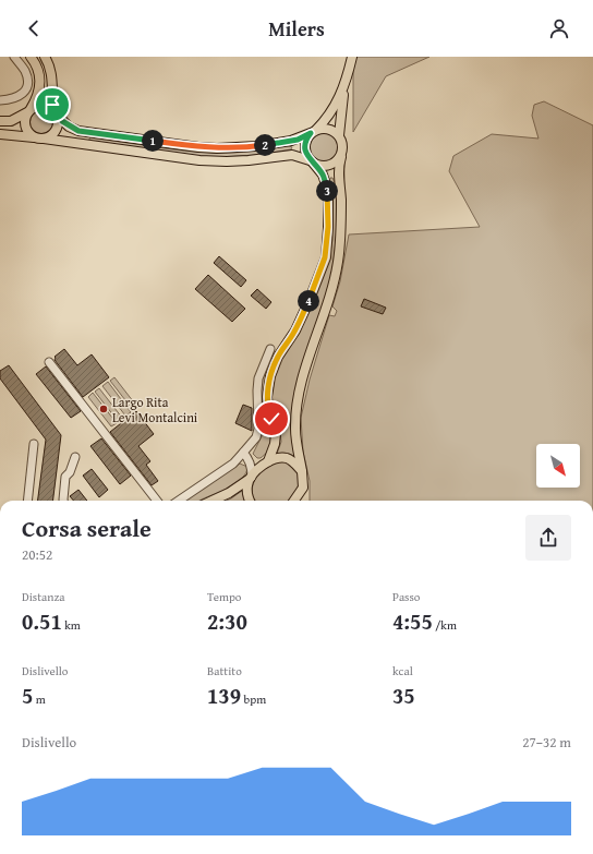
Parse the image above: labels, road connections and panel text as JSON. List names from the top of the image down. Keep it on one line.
{"places":["Largo Rita Levi Montalcini"],"north":"bottom right","page":{"header":"Milers","pins":["1","2","3","4"],"heading":["Corsa serale","20:52"],"stats":[["Distanza","0.51 km"],["Tempo","2:30"],["Passo","4:55 /km"],["Dislivello","5 m"],["Battito","139 bpm"],["kcal","35"]],"chart":["Dislivello","27–32 m"]}}
